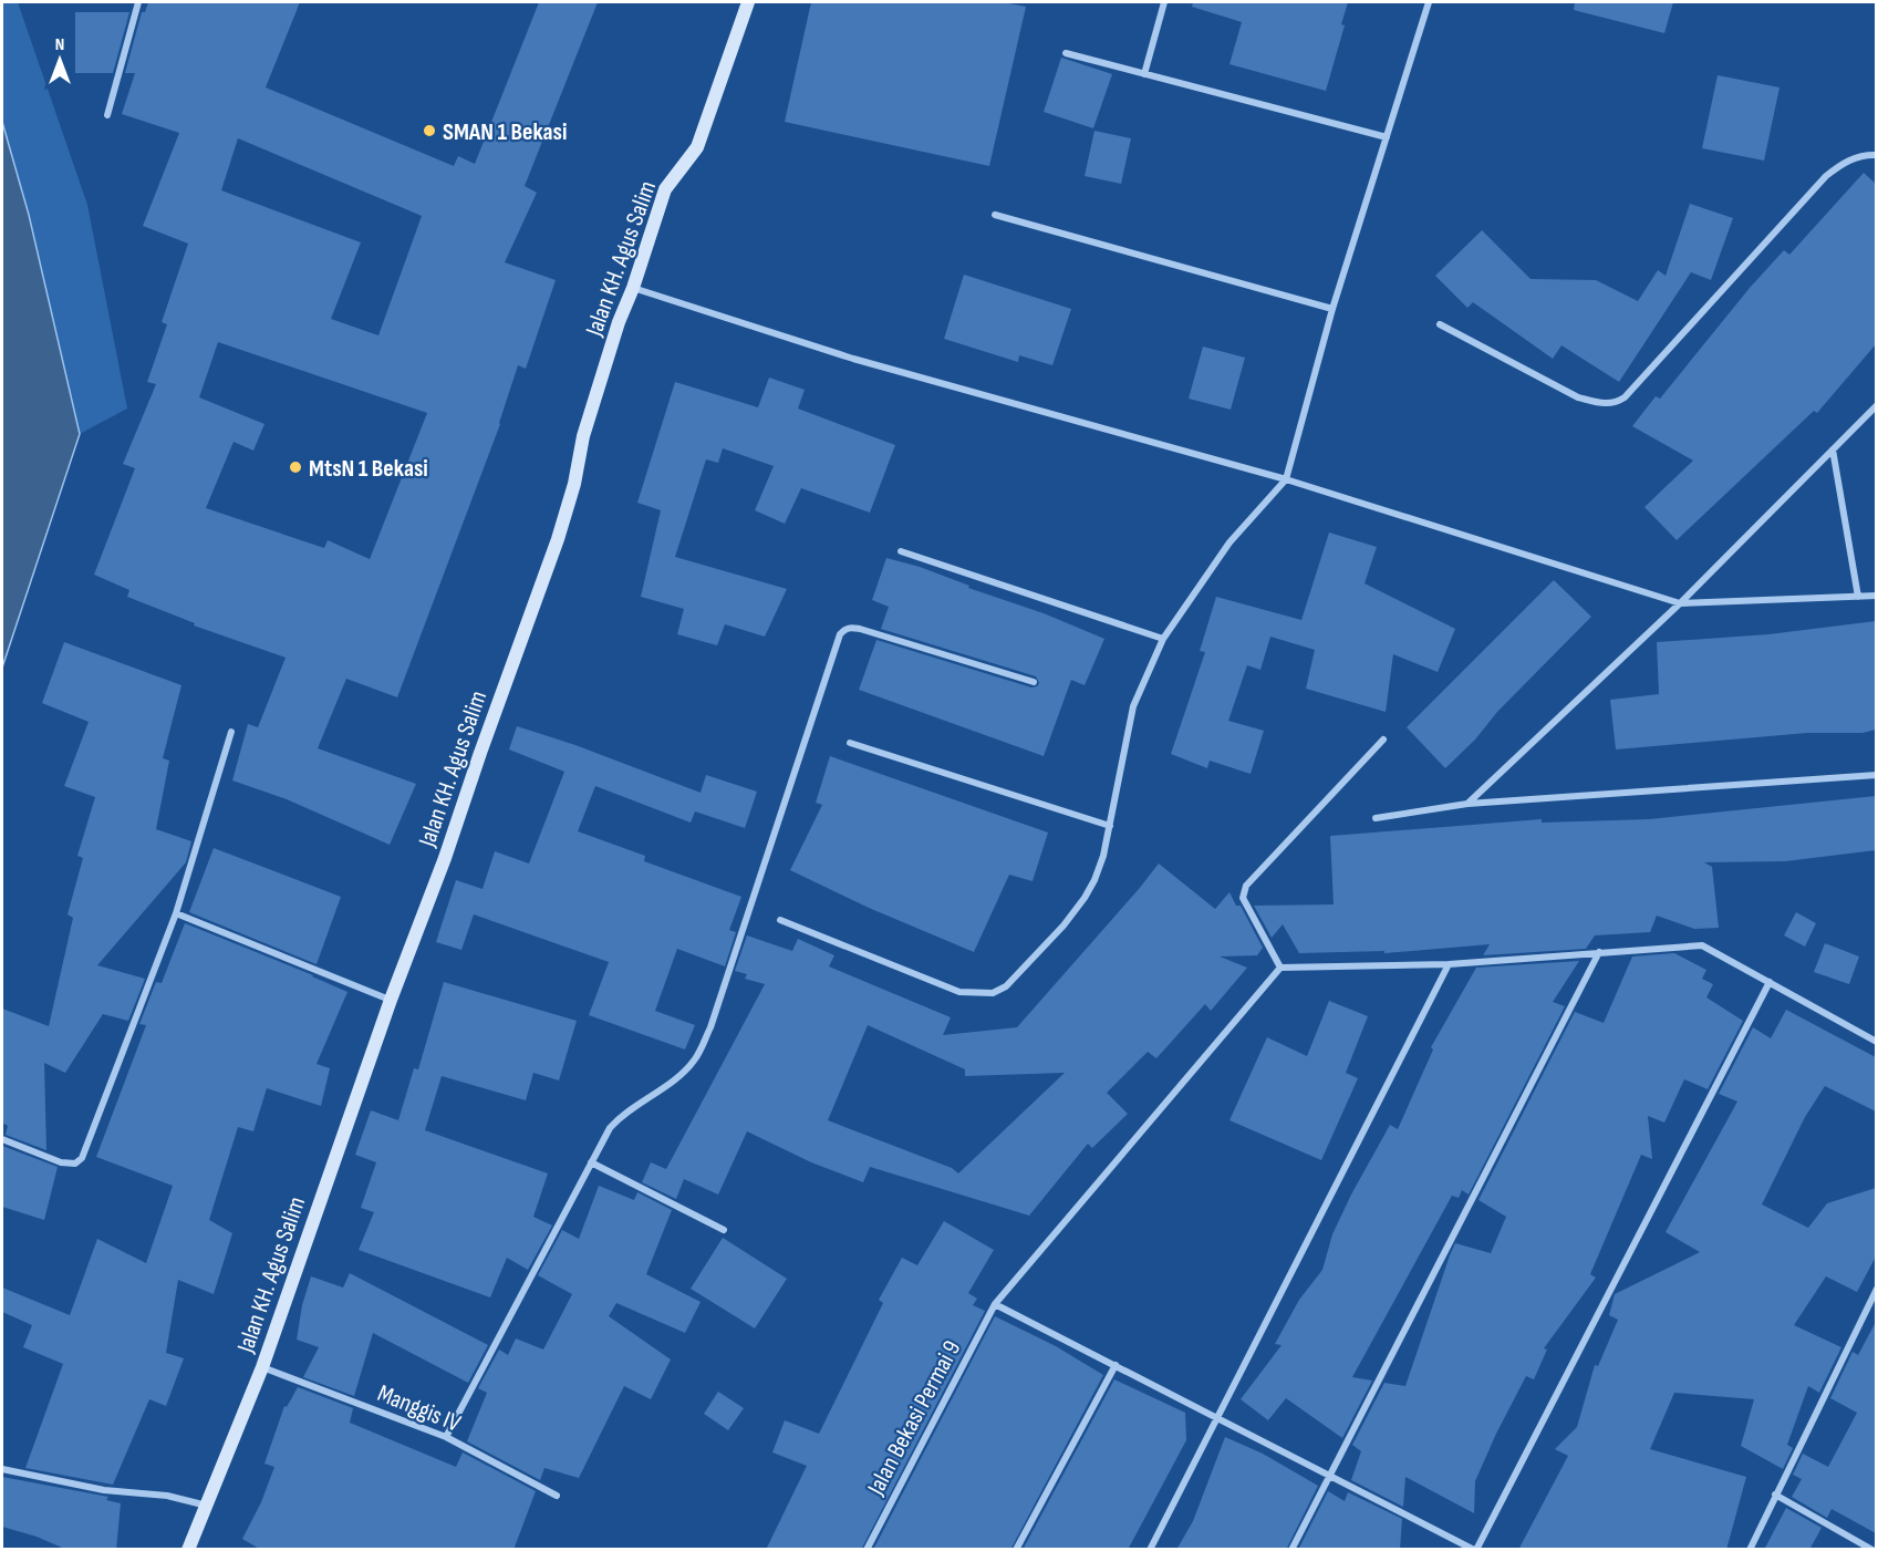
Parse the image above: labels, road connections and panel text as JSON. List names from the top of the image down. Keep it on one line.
{"streets":{"street":["Jalan KH. Agus Salim","Manggis IV","Jalan Bekasi Permai 9"]},"crossings":[["Jalan KH. Agus Salim","Manggis IV"]],"places":["SMAN 1 Bekasi","MtsN 1 Bekasi"],"north":"top"}
